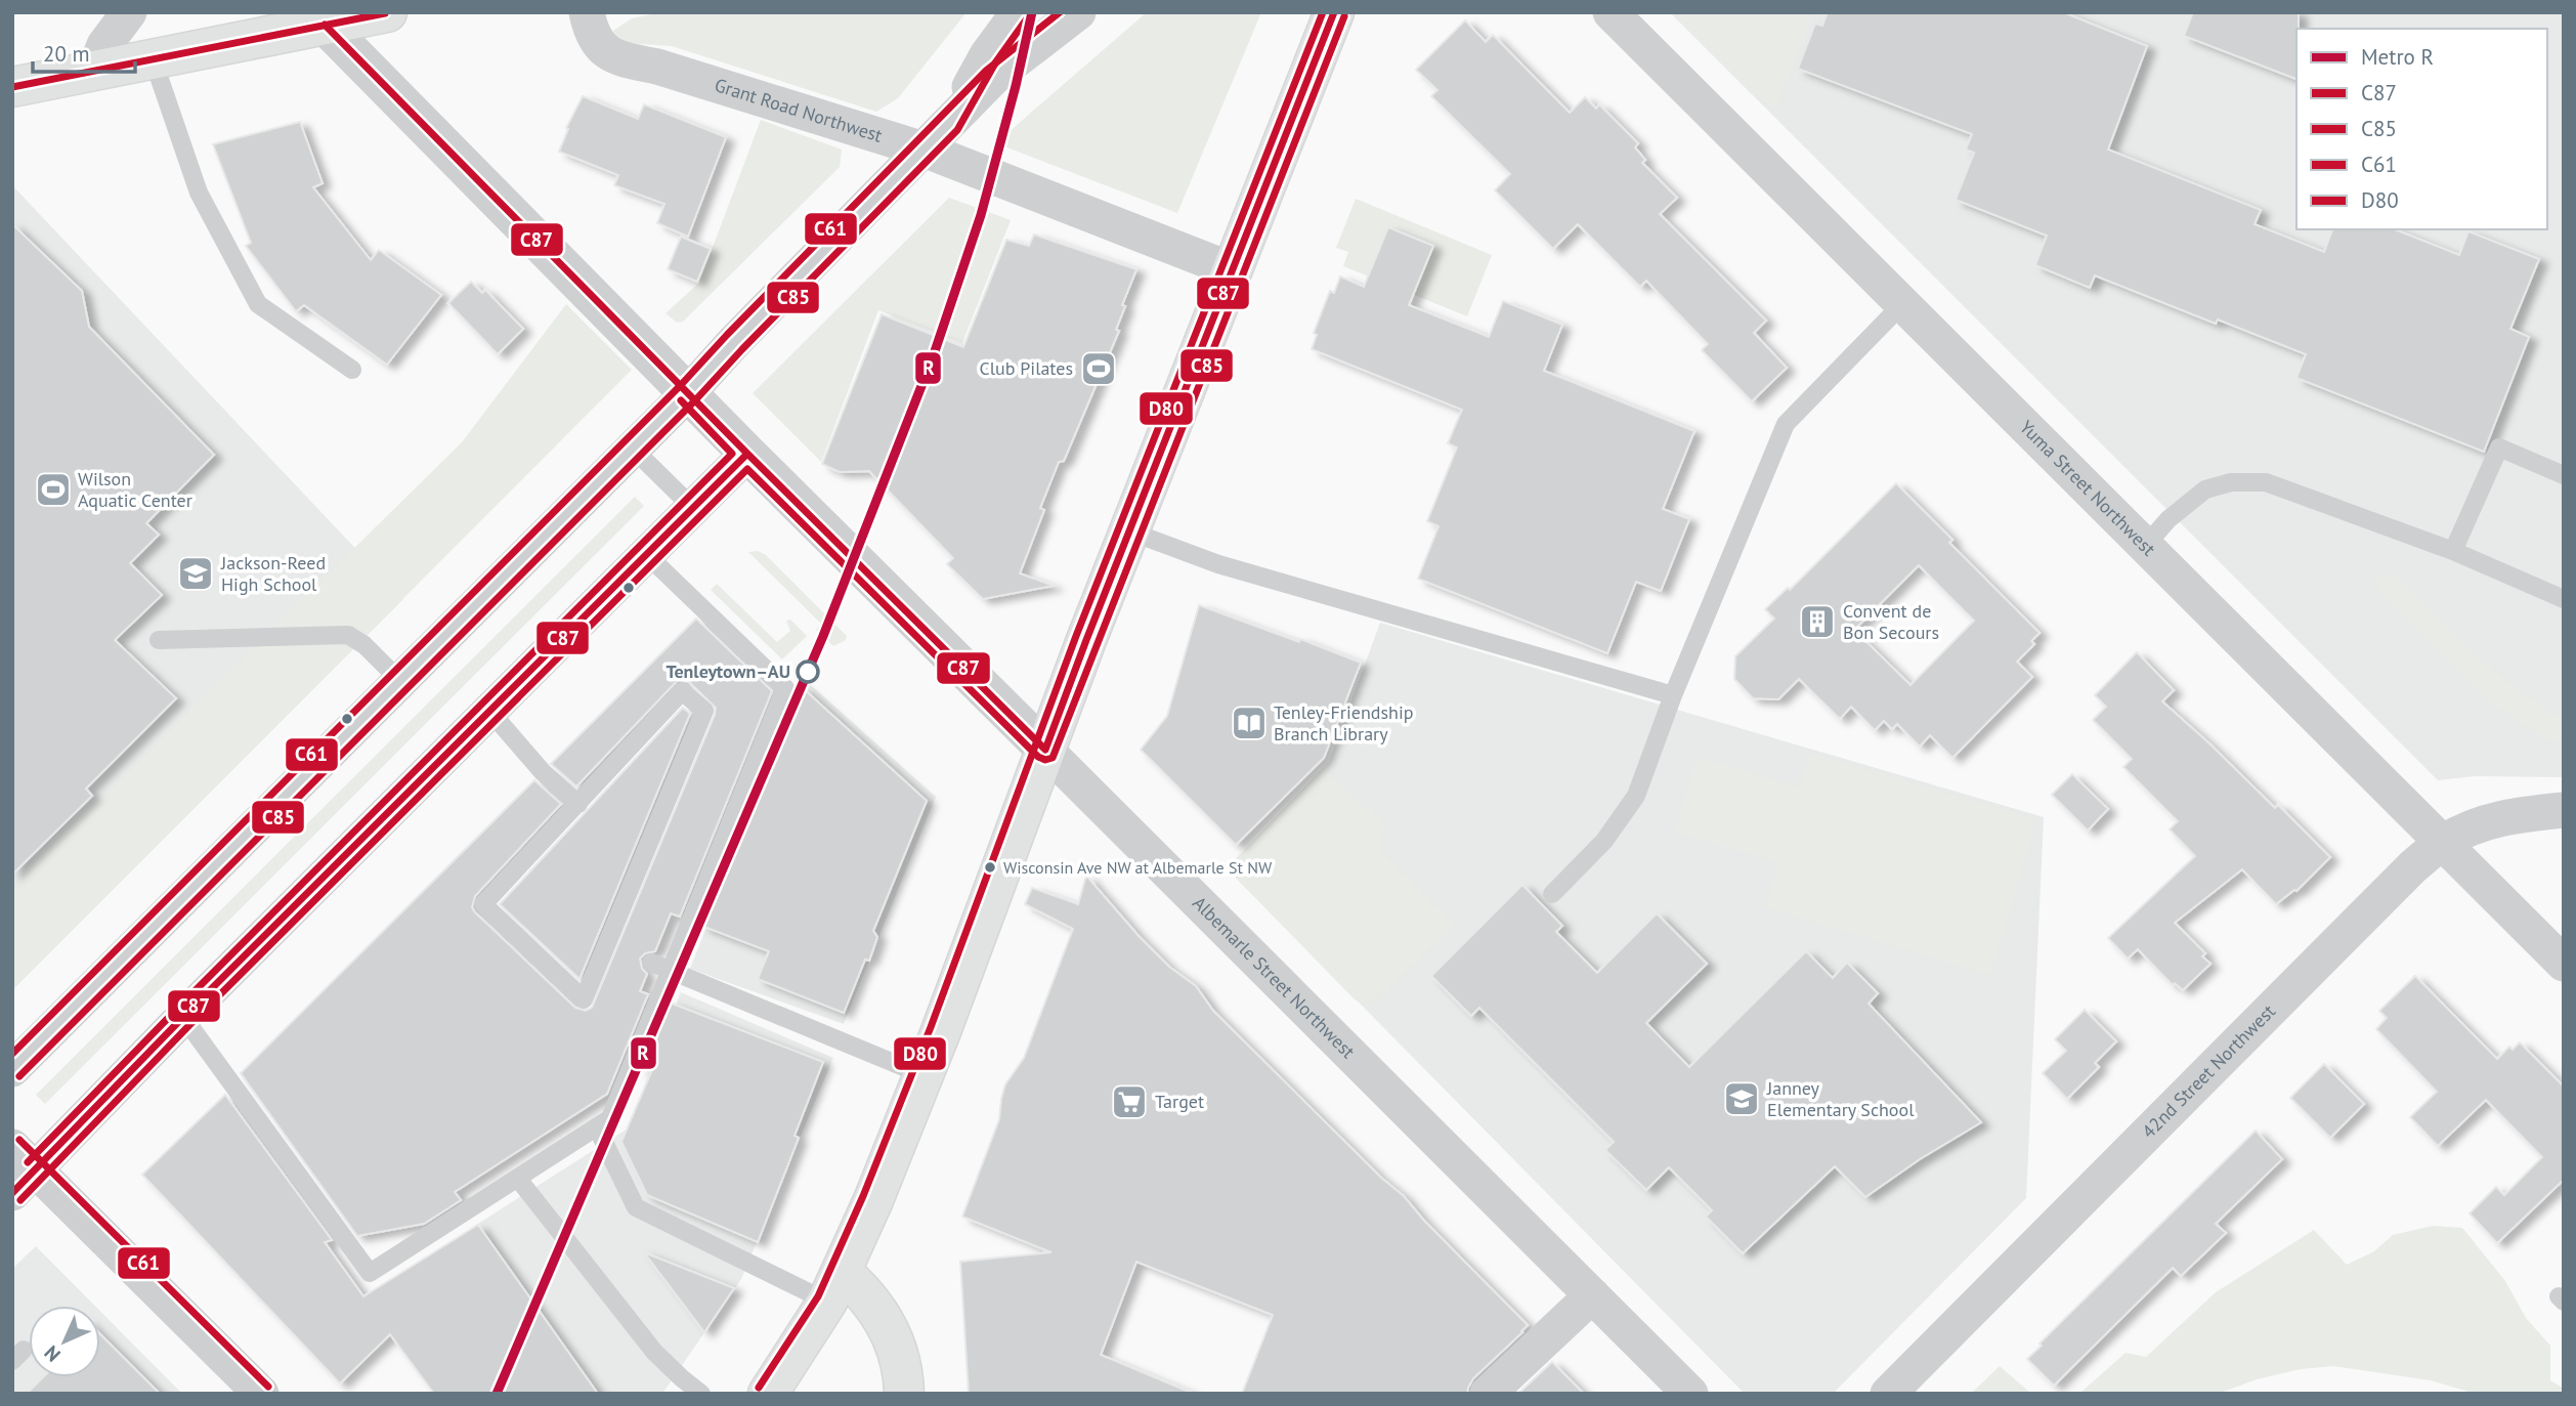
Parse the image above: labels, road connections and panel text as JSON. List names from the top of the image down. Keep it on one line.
{"streets":{"street":["Grant Road Northwest","Yuma Street Northwest","Albemarle Street Northwest","42nd Street Northwest"]},"crossings":[["Yuma Street Northwest","42nd Street Northwest"]],"places":{"sports":["Club Pilates","Wilson Aquatic Center"],"school or university":["Jackson-Reed High School","Janney Elementary School"],"building":["Convent de Bon Secours"],"other":["Tenleytown–AU","Wisconsin Ave NW at Albemarle St NW"],"library":["Tenley-Friendship Branch Library"],"supermarket":["Target"]},"lines":["metro line R","transit line C87","transit line C61","transit line D80","transit line C85"],"legend":["Metro R","C87","C85","C61","D80"],"scale_bar":"20 m","north":"bottom left"}
